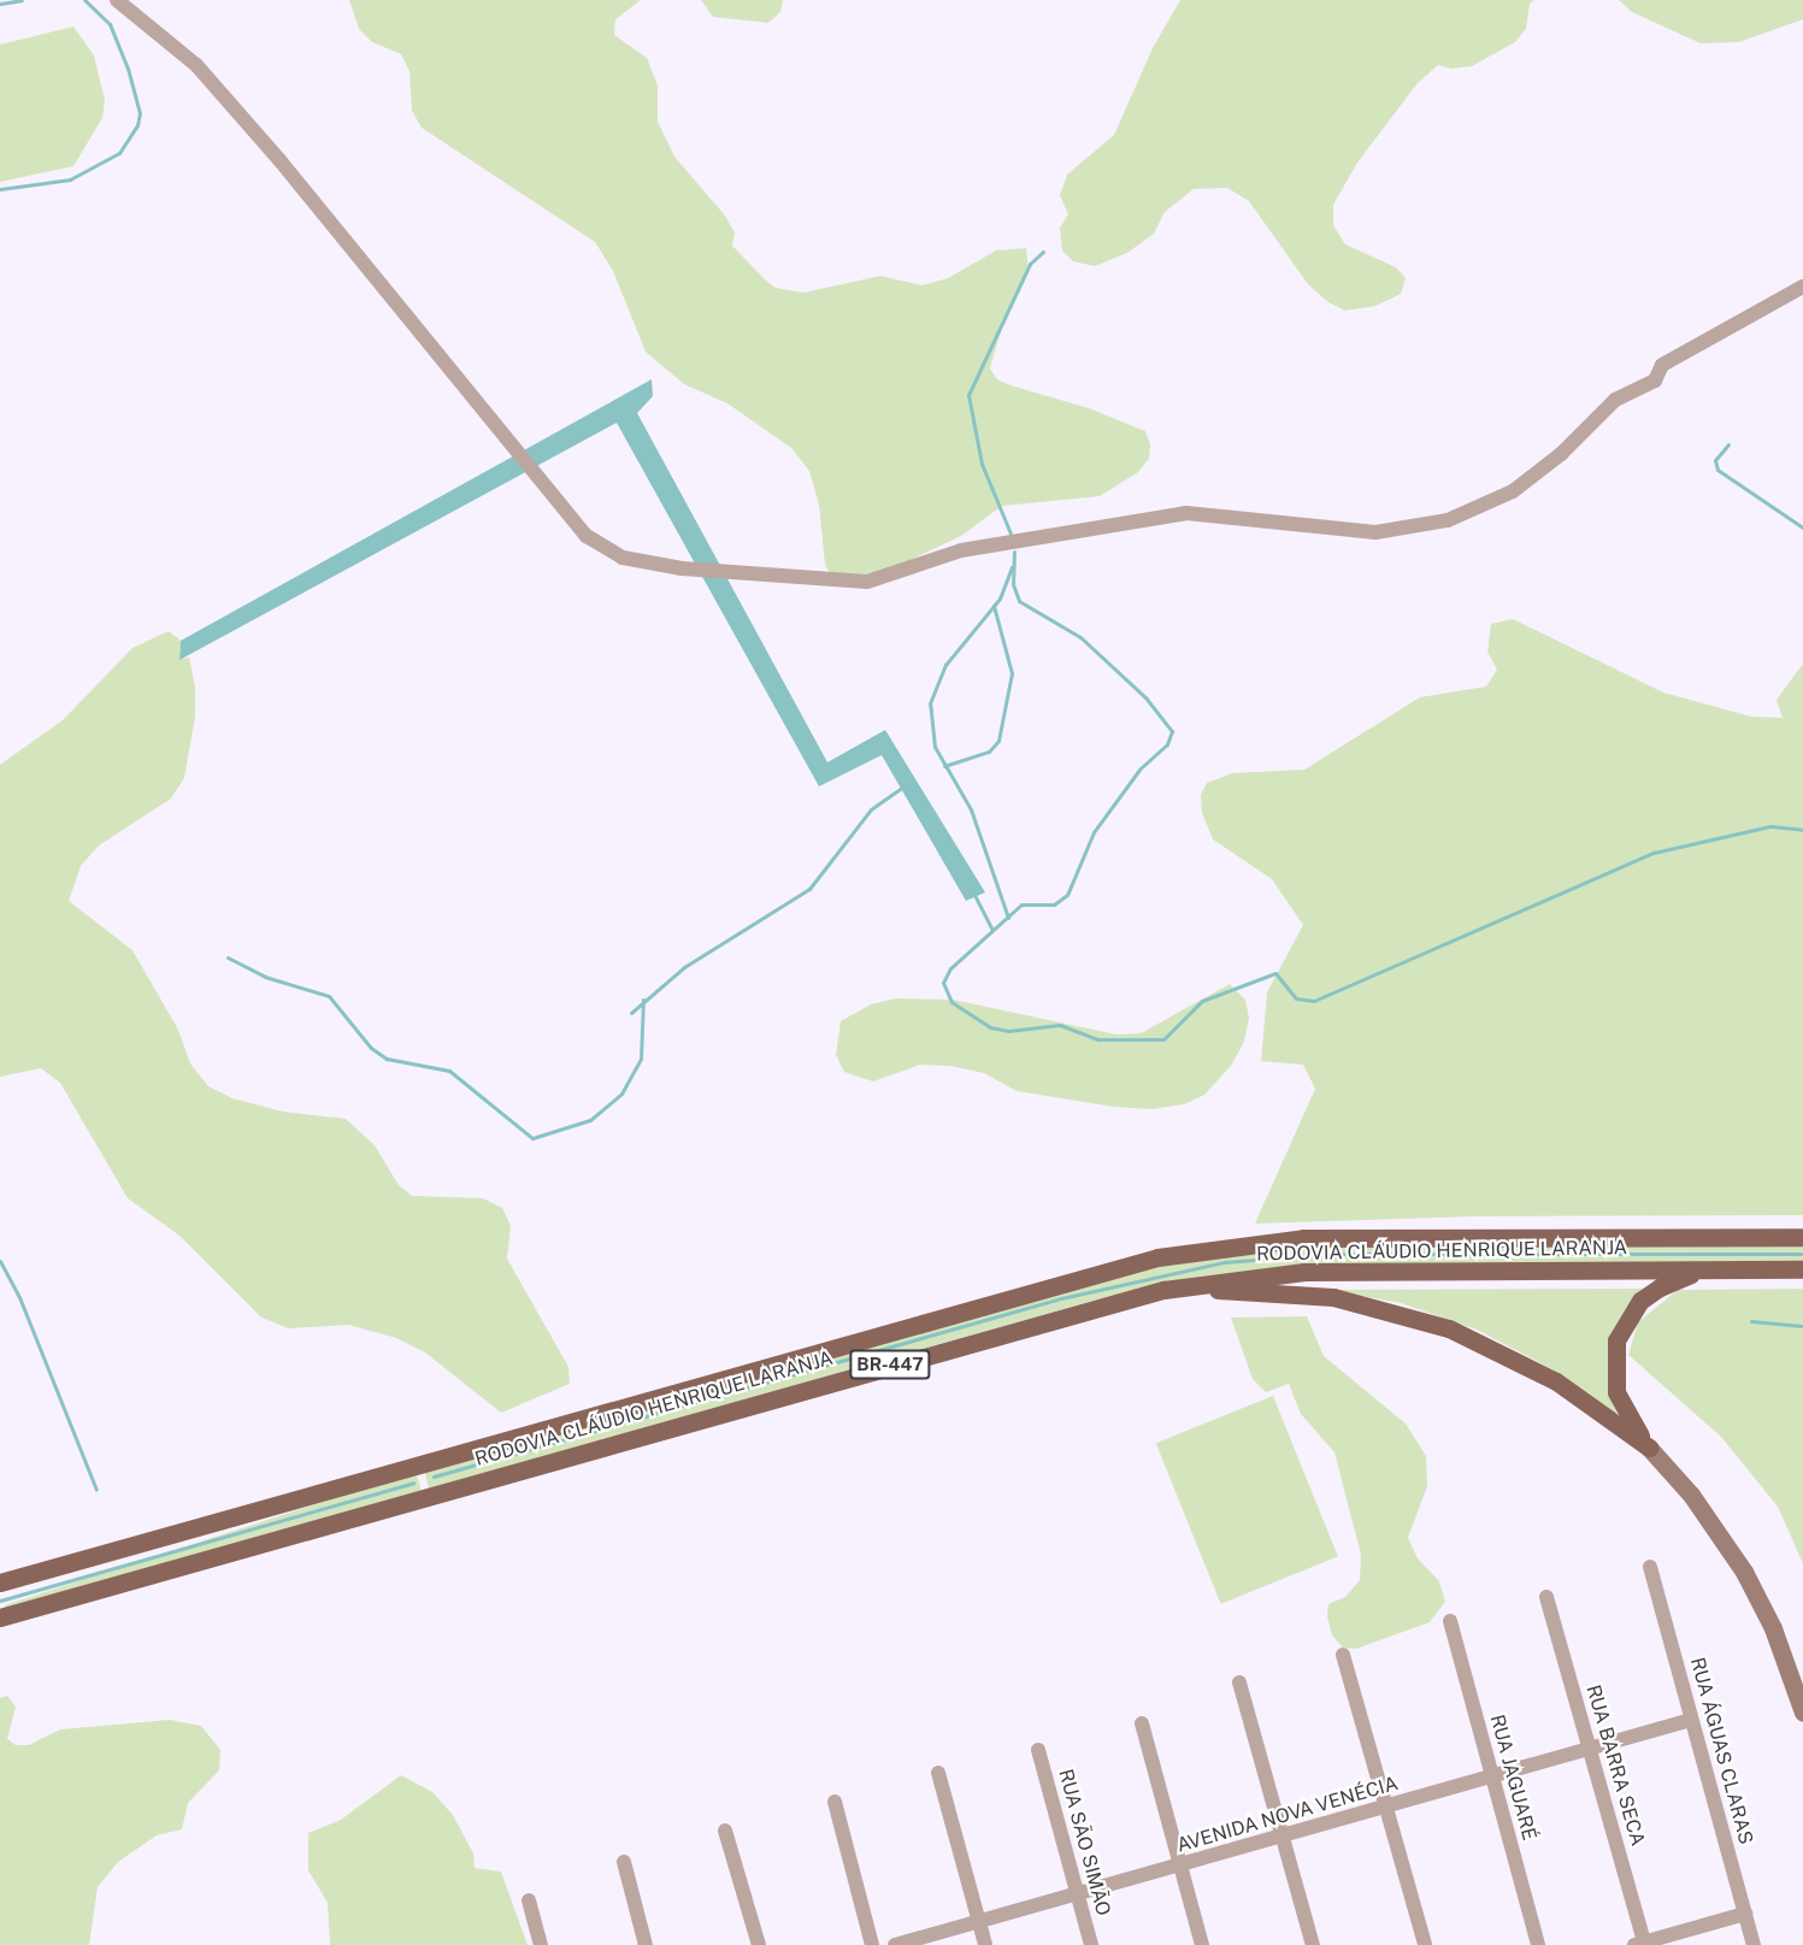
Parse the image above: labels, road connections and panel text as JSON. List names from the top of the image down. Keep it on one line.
{"streets":{"main road":["RODOVIA CLÁUDIO HENRIQUE LARANJA","BR-447"],"street":["RUA ÁGUAS CLARAS","RUA BARRA SECA","RUA JAGUARÉ","AVENIDA NOVA VENÉCIA","RUA SÃO SIMÃO"]},"crossings":[["RUA ÁGUAS CLARAS","AVENIDA NOVA VENÉCIA"],["RUA BARRA SECA","AVENIDA NOVA VENÉCIA"],["RUA JAGUARÉ","AVENIDA NOVA VENÉCIA"],["AVENIDA NOVA VENÉCIA","RUA SÃO SIMÃO"]]}
